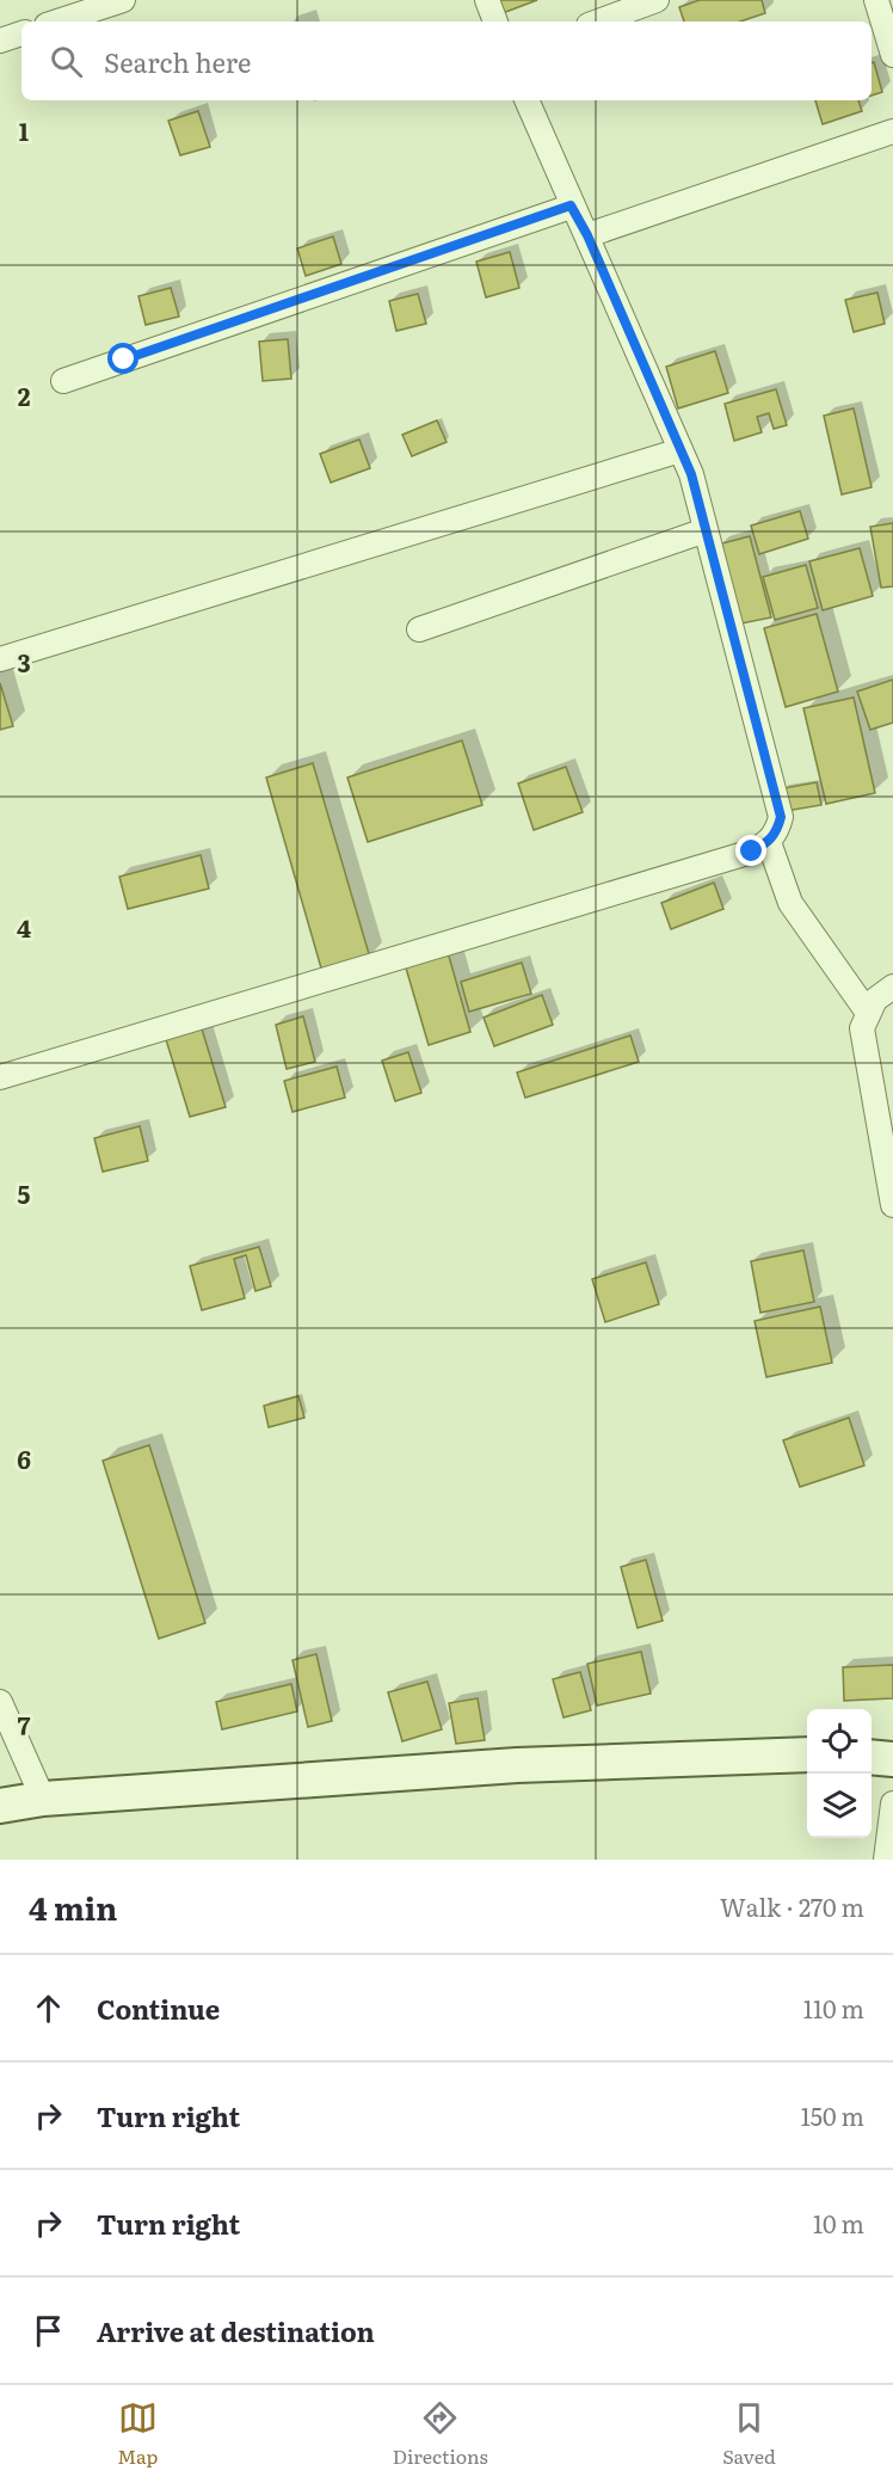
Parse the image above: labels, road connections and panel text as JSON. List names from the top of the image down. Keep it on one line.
{"page":{"search":"Search here","heading":["4 min","Walk · 270 m"],"list":[["Continue","110 m"],["Turn right","150 m"],["Turn right","10 m"],"Arrive at destination"],"nav":["Map","Directions","Saved"]},"grid":{"rows":["1","2","3","4","5","6","7"]}}
